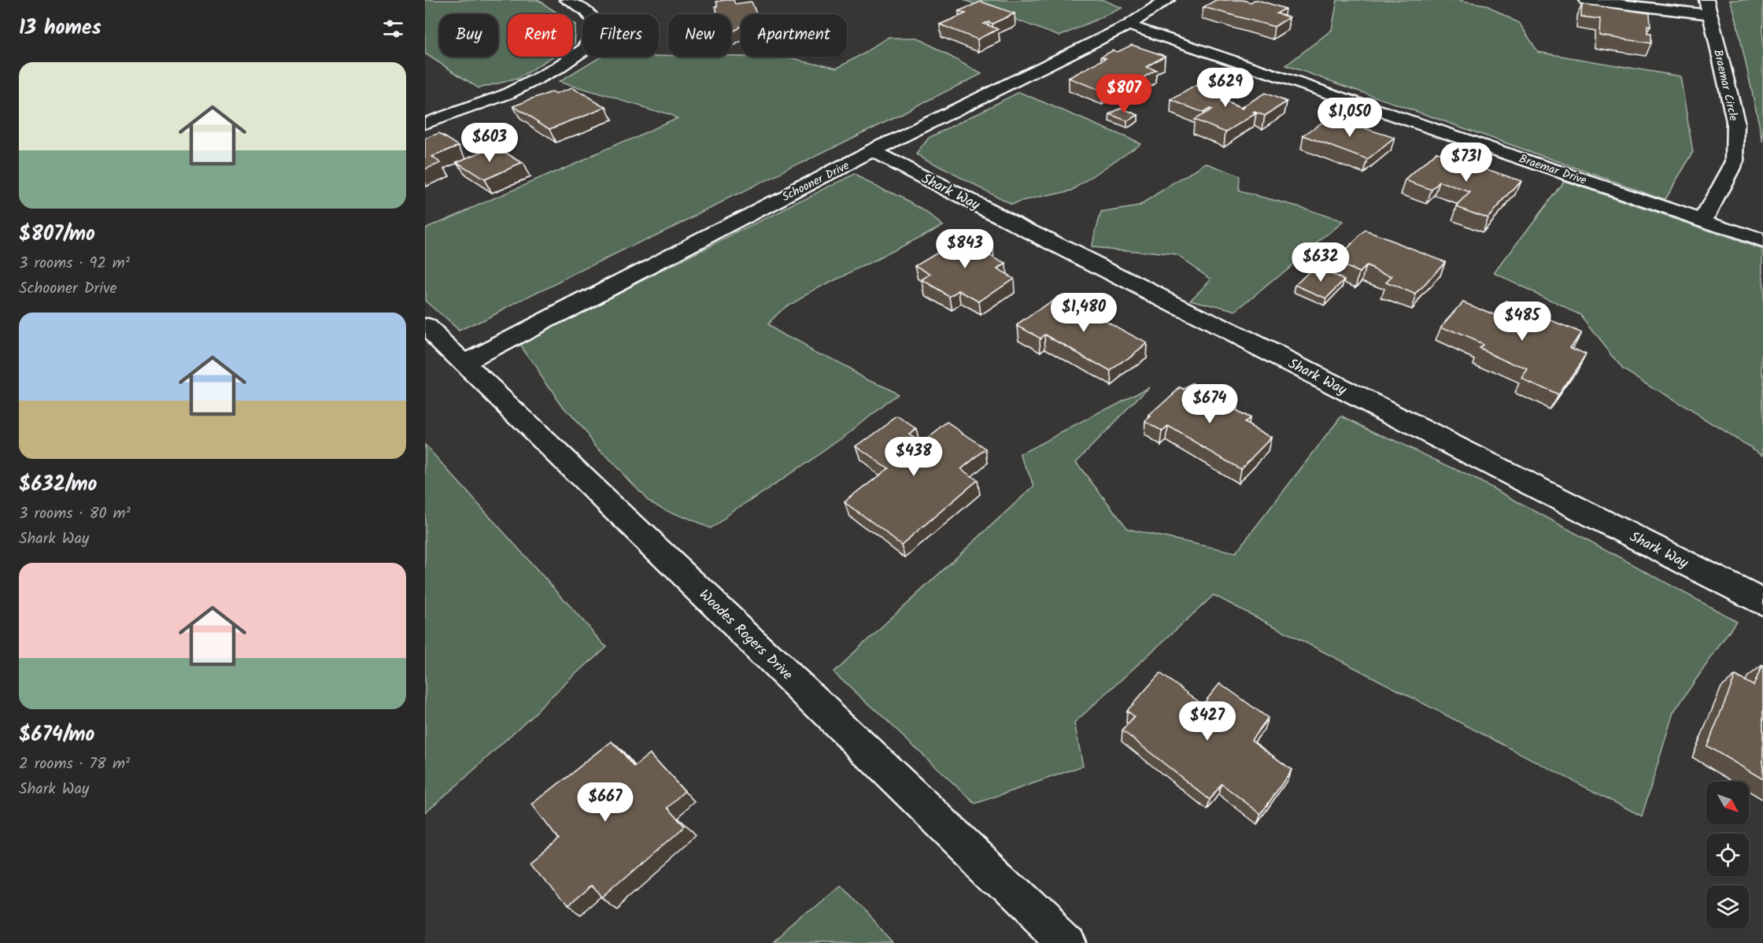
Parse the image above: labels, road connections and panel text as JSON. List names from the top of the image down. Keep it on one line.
{"streets":{"street":["Braemar Circle","Braemar Drive","Schooner Drive","Shark Way","Woodes Rogers Drive"]},"crossings":[["Braemar Circle","Braemar Drive"],["Braemar Drive","Schooner Drive"],["Schooner Drive","Shark Way"],["Schooner Drive","Woodes Rogers Drive"]],"north":"bottom right","page":{"heading":"13 homes","chip":["Buy","Rent","Filters","New","Apartment"],"list":[{"name":"$807/mo","note":"3 rooms · 92 m² · Schooner Drive"},{"name":"$632/mo","note":"3 rooms · 80 m² · Shark Way"},{"name":"$674/mo","note":"2 rooms · 78 m² · Shark Way"}],"price":["$629","$807","$1,050","$603","$731","$843","$632","$1,480","$485","$674","$438","$427","$667"]}}
